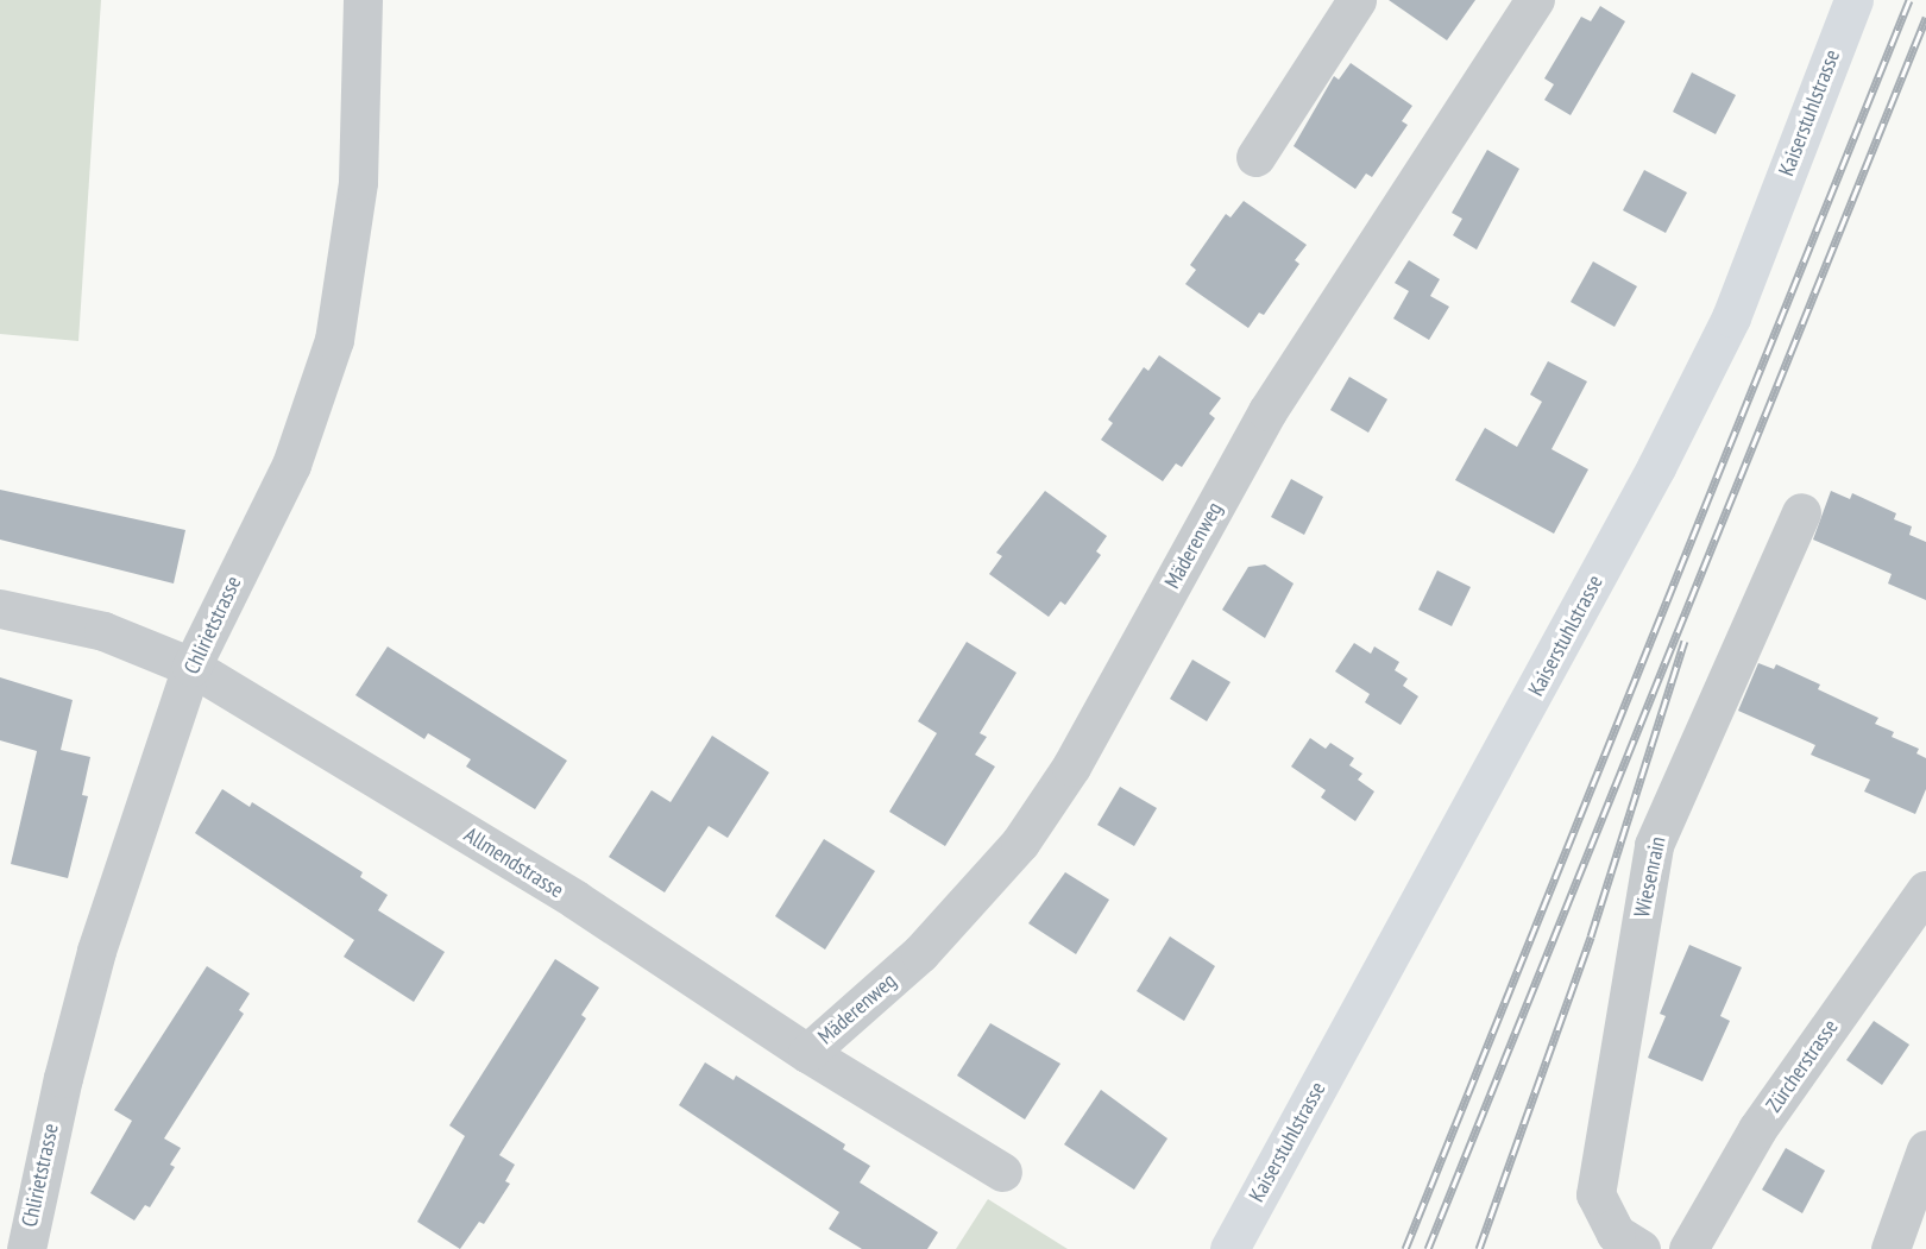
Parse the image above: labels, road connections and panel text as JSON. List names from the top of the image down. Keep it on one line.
{"streets":{"main road":["Kaiserstuhlstrasse"],"street":["Mäderenweg","Chlirietstrasse","Allmendstrasse","Wiesenrain","Zürcherstrasse"]},"crossings":[["Mäderenweg","Allmendstrasse"],["Chlirietstrasse","Allmendstrasse"]]}
